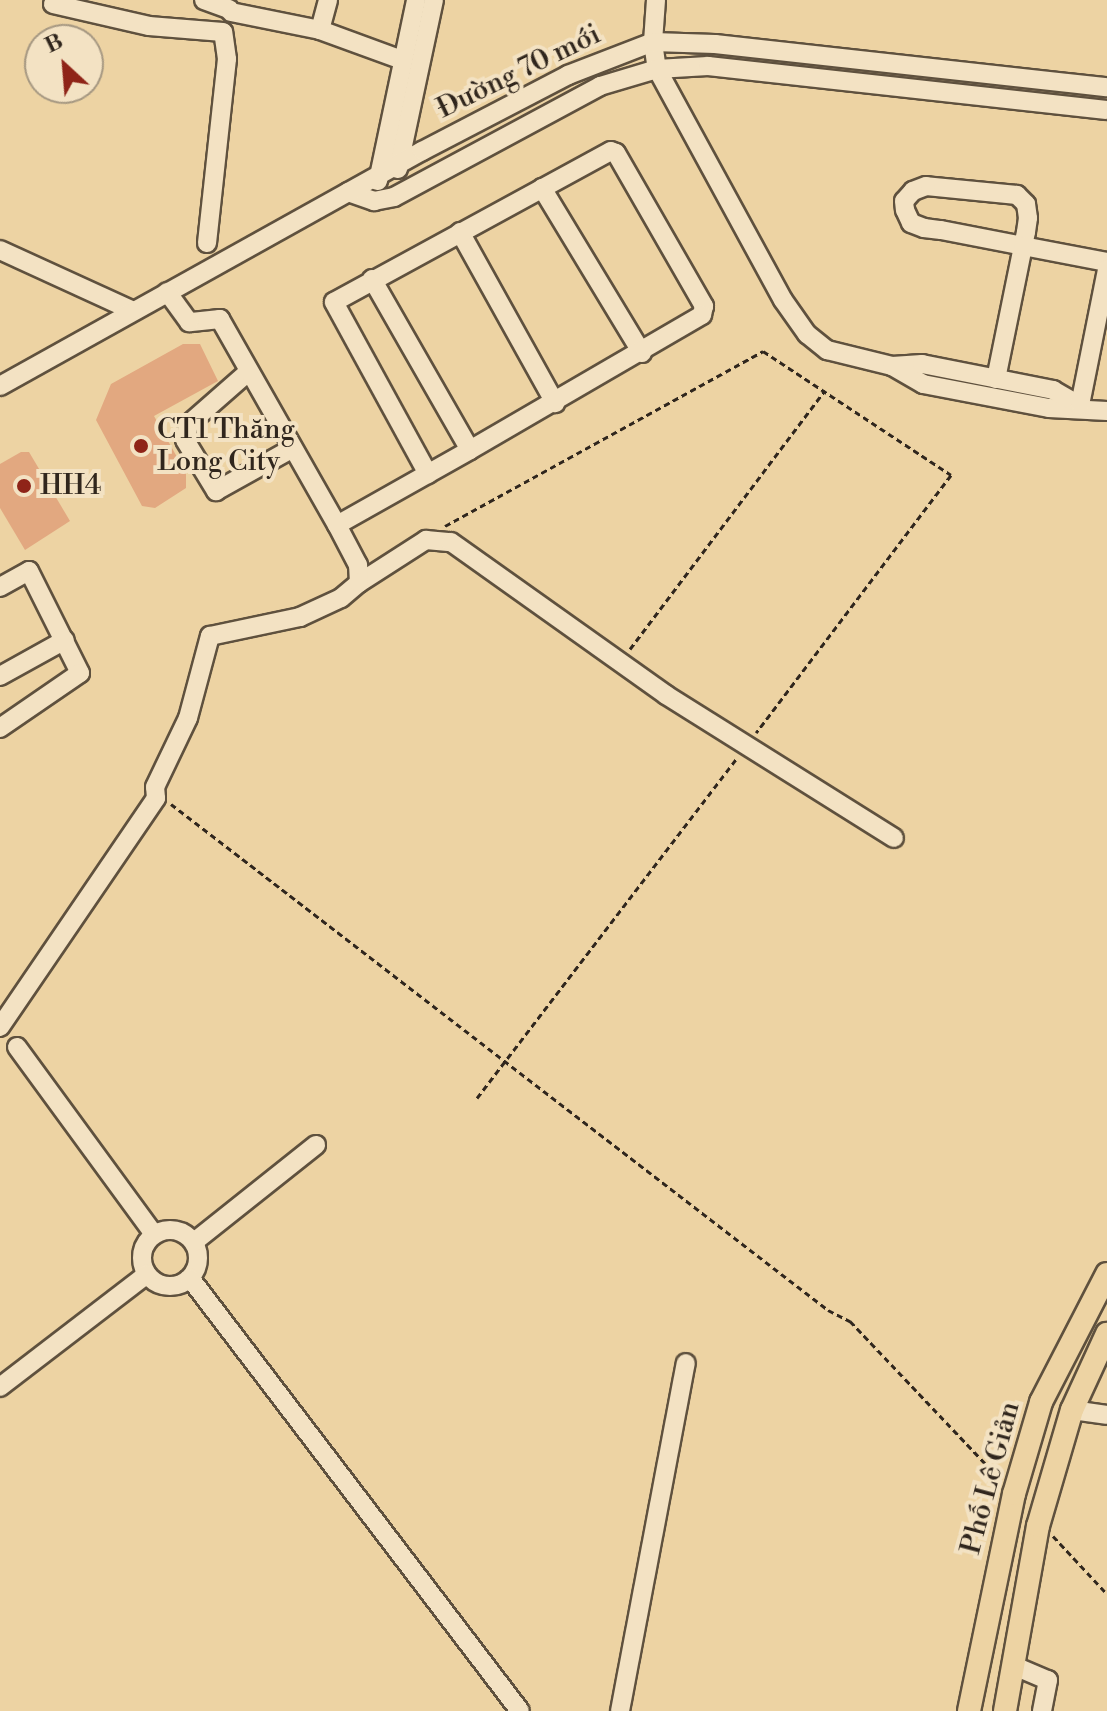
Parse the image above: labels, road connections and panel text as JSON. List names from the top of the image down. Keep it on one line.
{"streets":{"main road":["Phố Lê Giản"],"street":["Đường 70 mới"]},"places":["CT1 Thăng Long City","HH4"],"north":"top left"}
